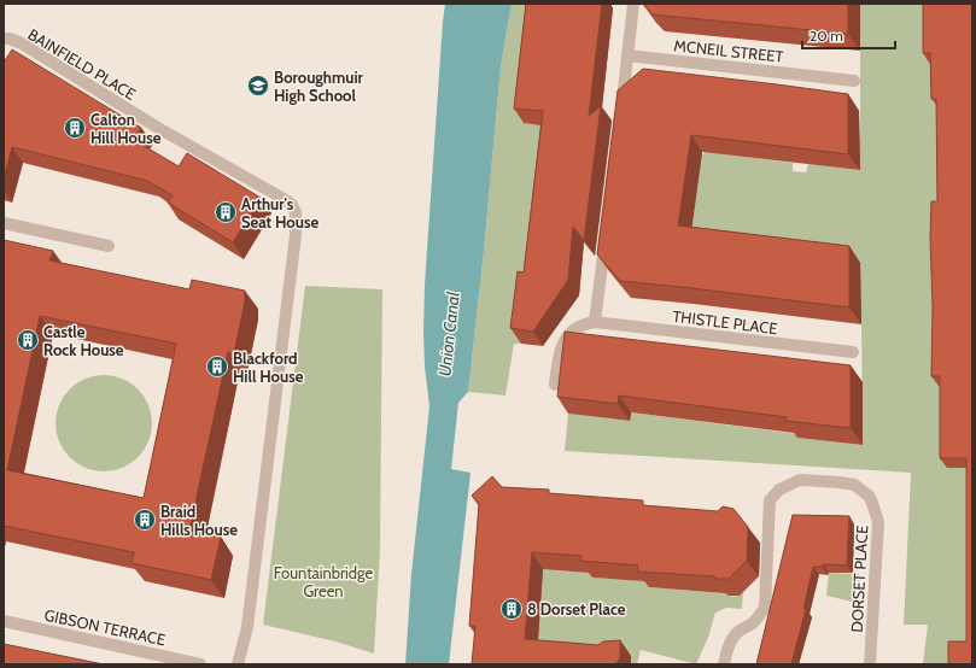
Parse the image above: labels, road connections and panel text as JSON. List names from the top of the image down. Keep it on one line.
{"streets":{"street":["MCNEIL STREET","BAINFIELD PLACE","THISTLE PLACE","DORSET PLACE","GIBSON TERRACE"]},"water":["Union Canal"],"parks":["Fountainbridge Green"],"places":{"school or university":["Boroughmuir High School"],"building":["Calton Hill House","Arthur's Seat House","Castle Rock House","Blackford Hill House","Braid Hills House","8 Dorset Place"]},"scale_bar":"20 m"}
